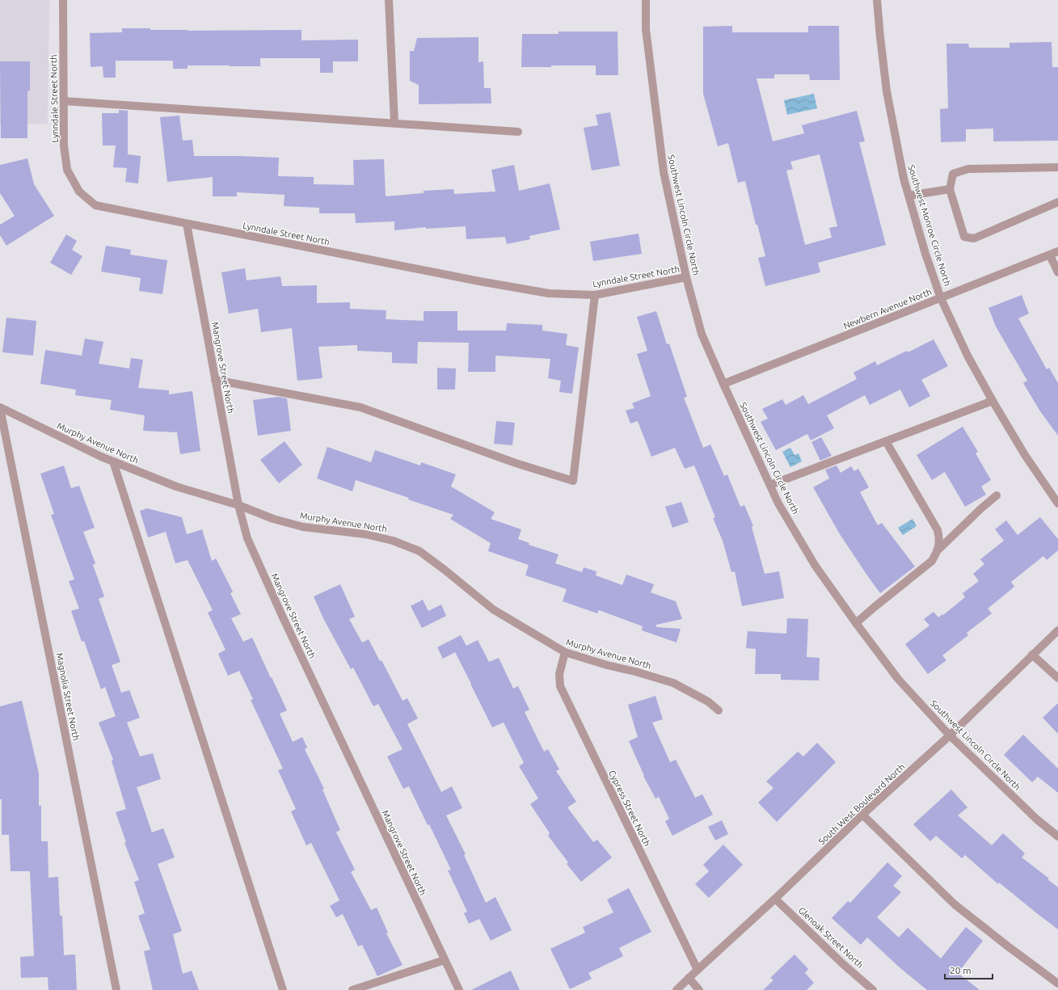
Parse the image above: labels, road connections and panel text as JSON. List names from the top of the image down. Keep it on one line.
{"streets":{"street":["Lynndale Street North","Southwest Lincoln Circle North","Southwest Monroe Circle North","Newbern Avenue North","Mangrove Street North","Murphy Avenue North","Magnolia Street North","South West Boulevard North","Cypress Street North","Glenoak Street North"]},"crossings":[["Lynndale Street North","Southwest Lincoln Circle North"],["Lynndale Street North","Mangrove Street North"],["Southwest Lincoln Circle North","Newbern Avenue North"],["Southwest Lincoln Circle North","South West Boulevard North"],["Southwest Monroe Circle North","Newbern Avenue North"],["Mangrove Street North","Murphy Avenue North"],["Murphy Avenue North","Magnolia Street North"],["Murphy Avenue North","Cypress Street North"],["South West Boulevard North","Cypress Street North"],["South West Boulevard North","Glenoak Street North"]],"scale_bar":"20 m"}
